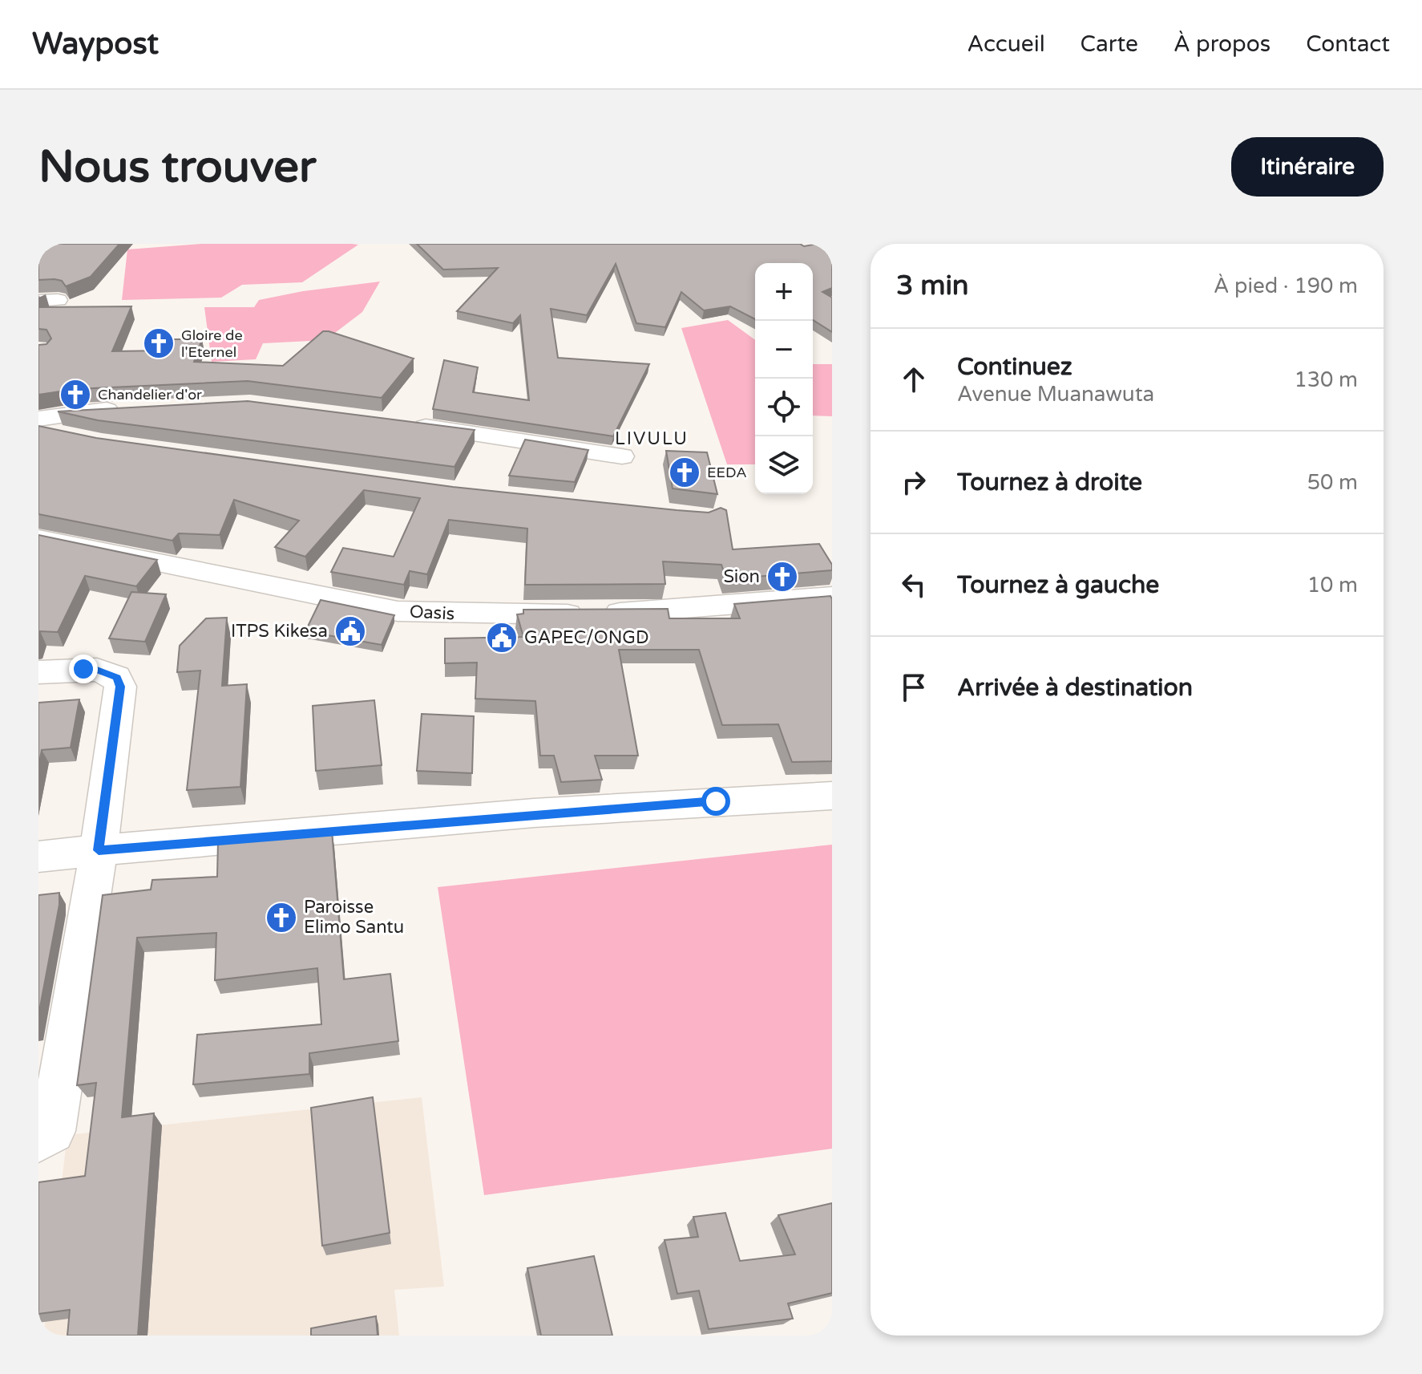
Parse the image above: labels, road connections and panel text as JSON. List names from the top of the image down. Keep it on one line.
{"streets":{"street":["Oasis"]},"districts":["LIVULU"],"places":{"church":["Gloire de l'Eternel","Chandelier d'or","EEDA","Sion","Paroisse Elimo Santu"],"public building":["ITPS Kikesa","GAPEC/ONGD"]},"page":{"header":"Waypost","nav":["Accueil","Carte","À propos","Contact"],"buttons":"Itinéraire","title":"Nous trouver","heading":["3 min","À pied · 190 m"],"map_buttons":["+","−"],"list":[["Continuez","Avenue Muanawuta","130 m"],["Tournez à droite","50 m"],["Tournez à gauche","10 m"],"Arrivée à destination"]}}
